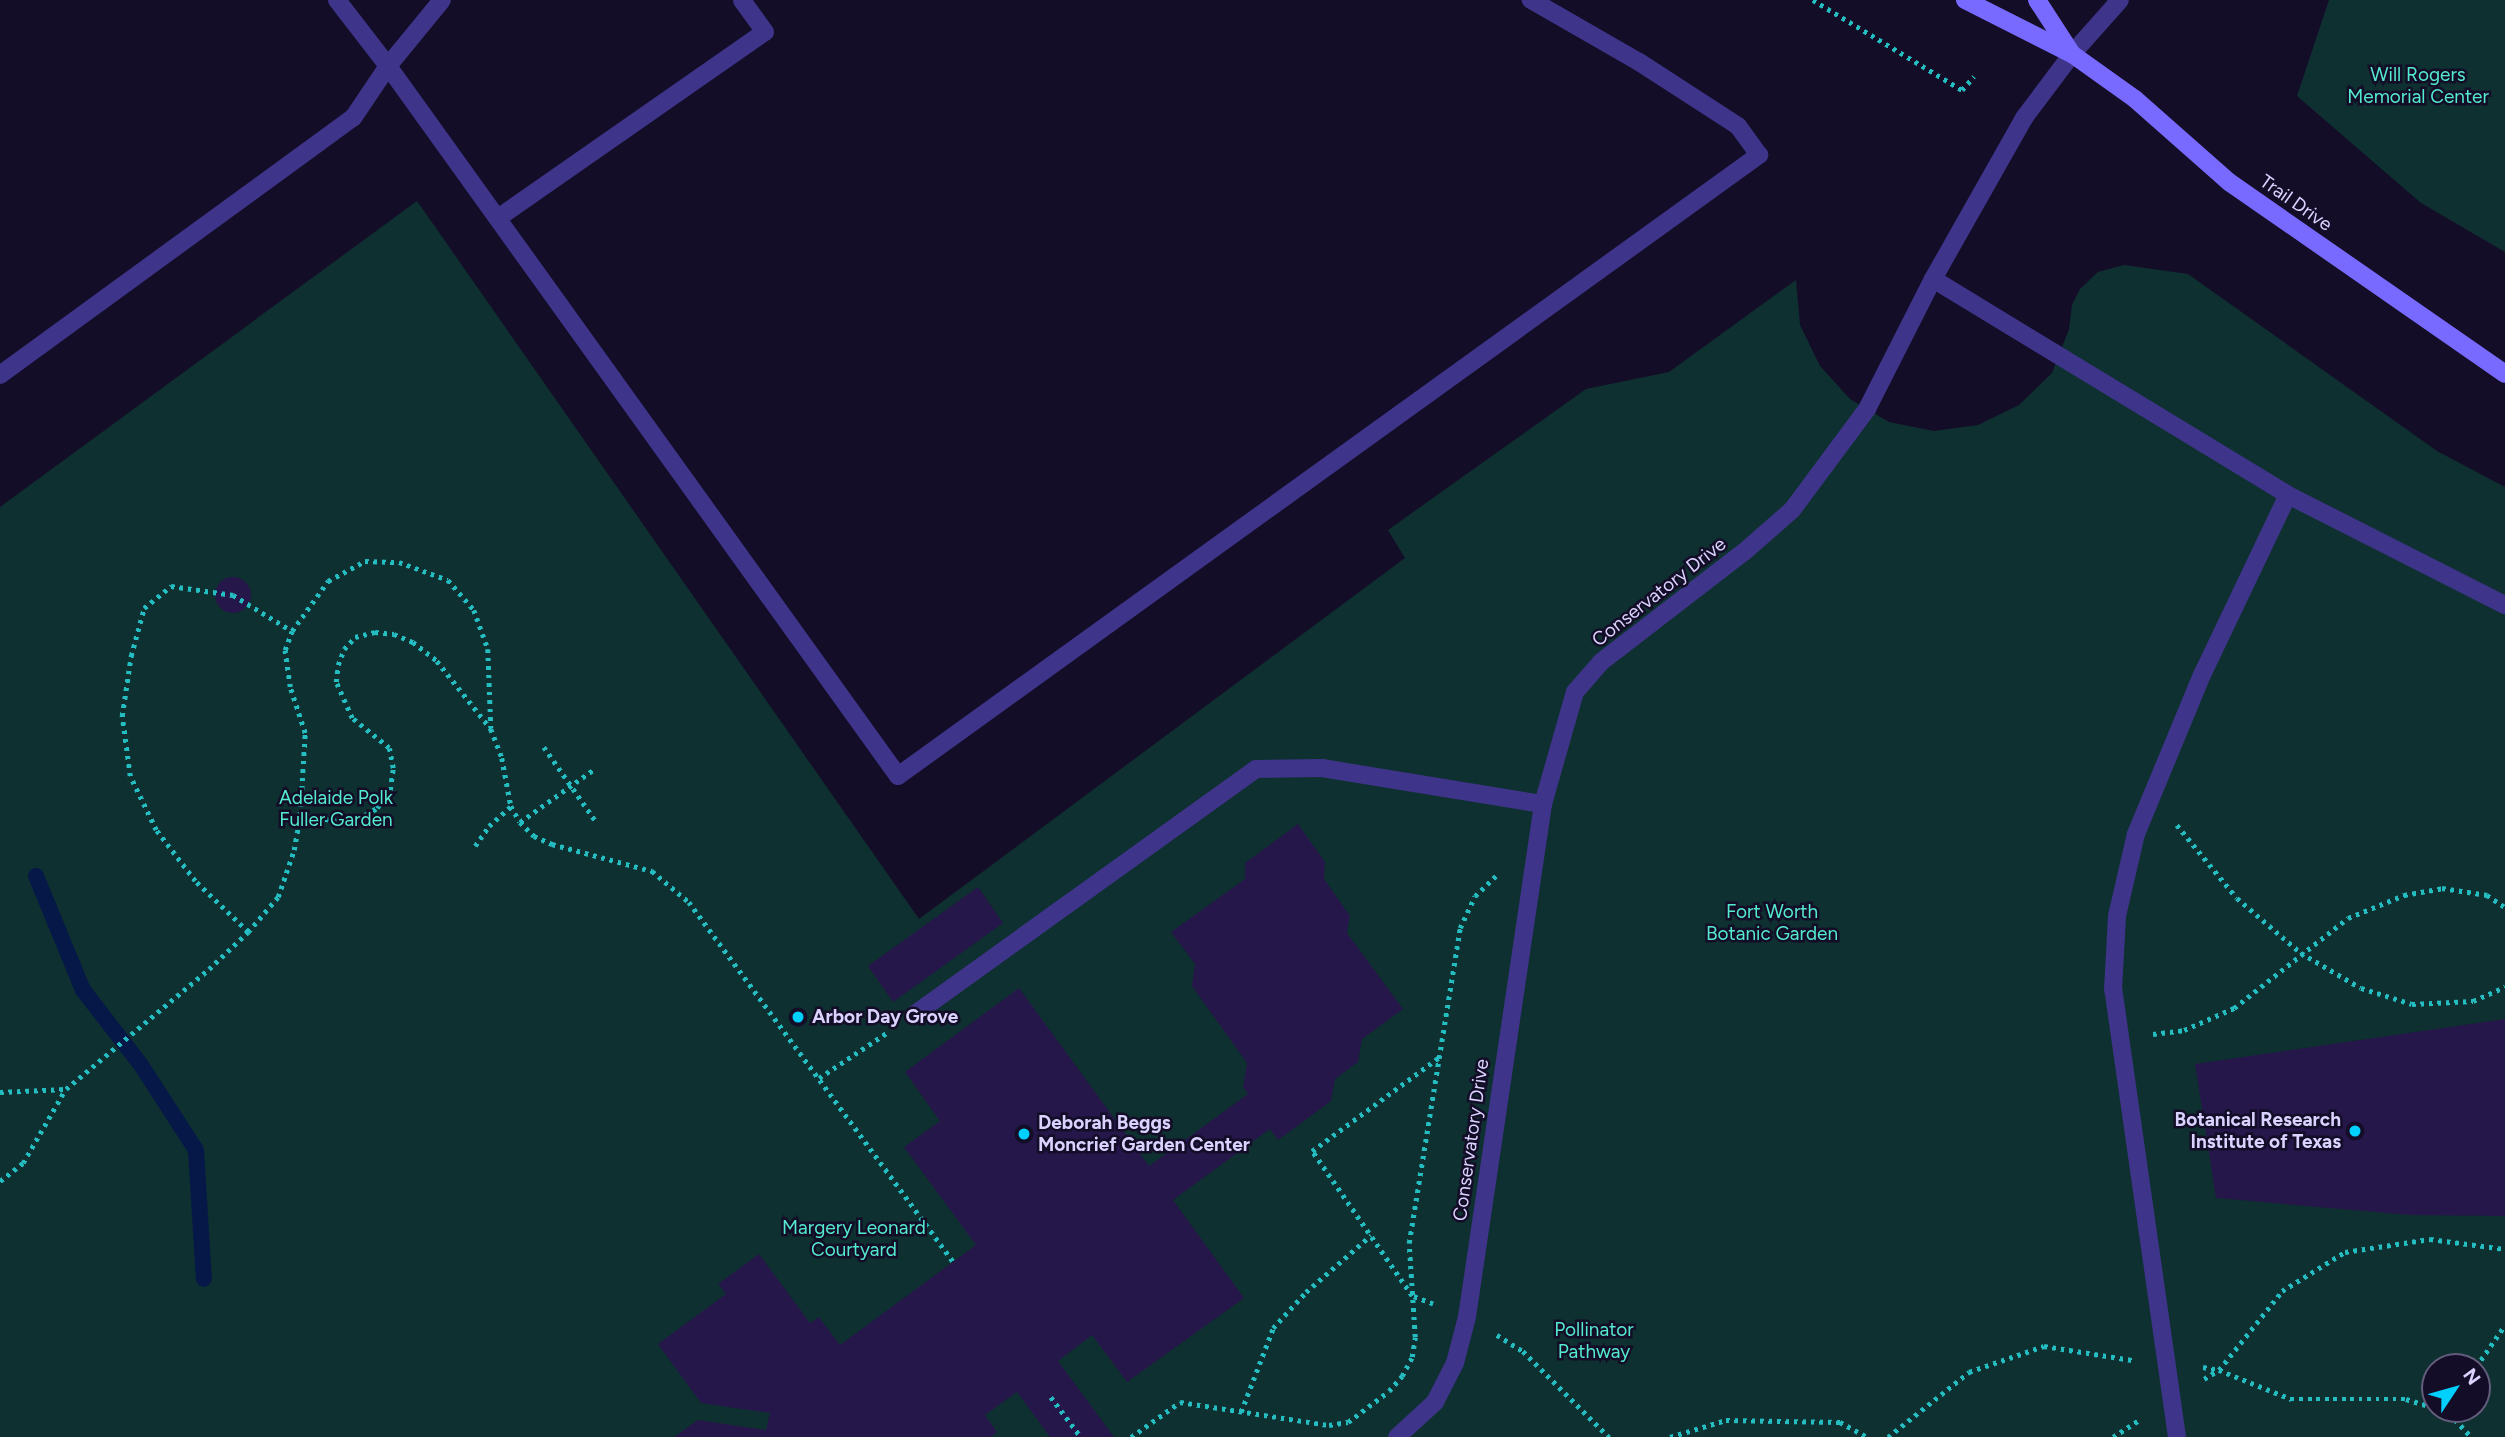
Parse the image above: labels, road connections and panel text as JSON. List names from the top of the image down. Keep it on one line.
{"streets":{"street":["Trail Drive","Conservatory Drive"]},"crossings":[["Trail Drive","Conservatory Drive"]],"parks":["Will Rogers Memorial Center","Adelaide Polk Fuller Garden","Fort Worth Botanic Garden","Margery Leonard Courtyard","Pollinator Pathway"],"places":["Arbor Day Grove","Botanical Research Institute of Texas","Deborah Beggs Moncrief Garden Center"],"north":"top right"}
